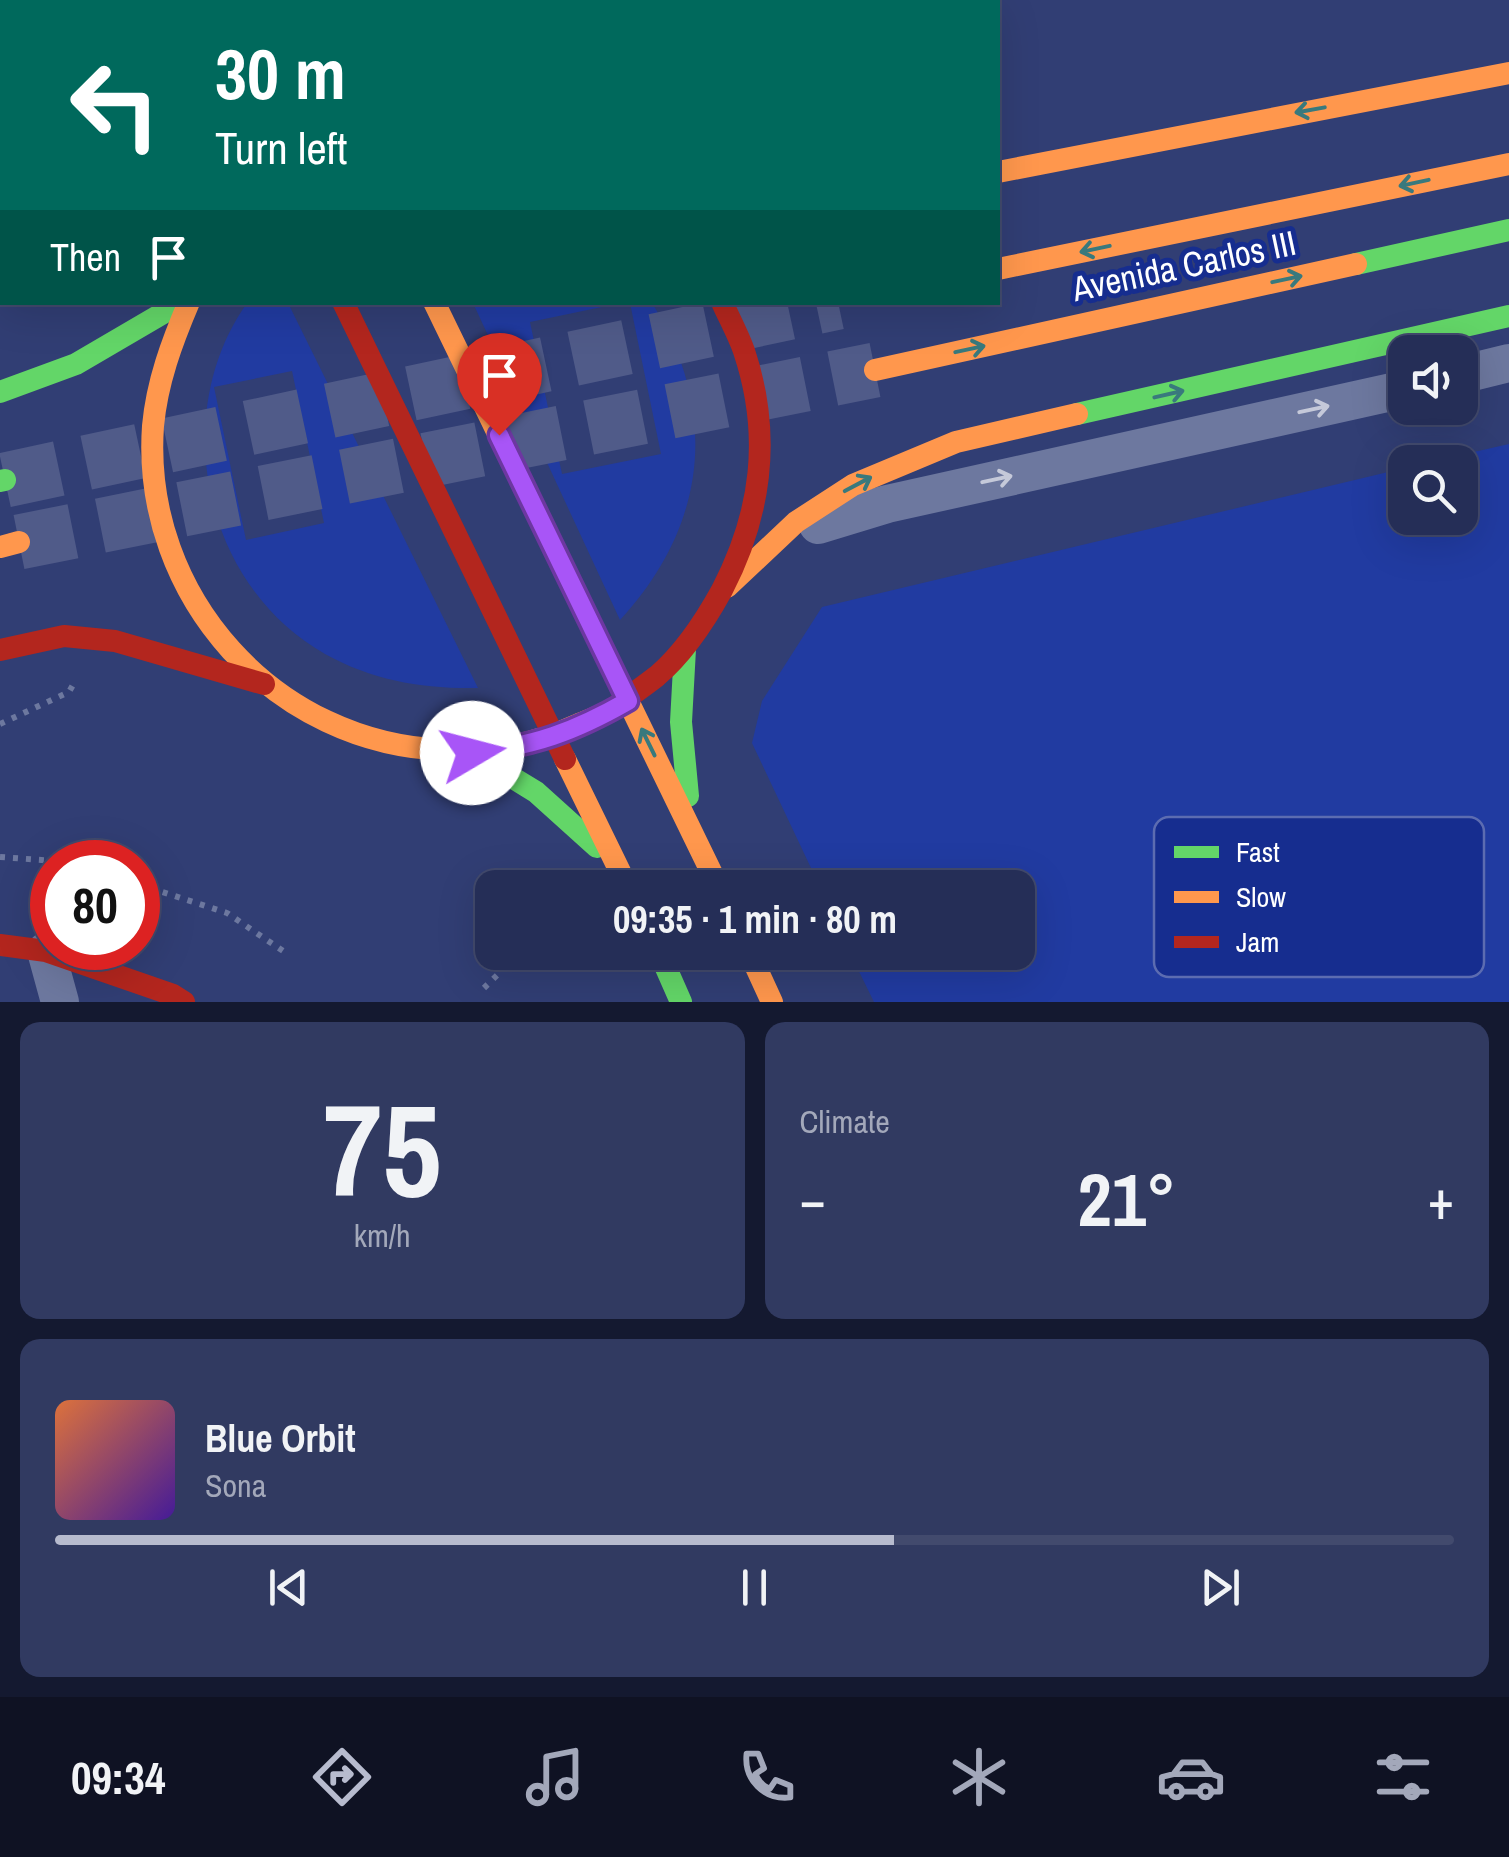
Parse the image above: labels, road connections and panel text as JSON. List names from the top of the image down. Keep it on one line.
{"streets":{"main road":["Avenida Carlos III"]},"legend":["Fast","Slow","Jam"],"page":{"turn":["30 m","Turn left"],"then":"Then","limit":"80","trip":"09:35 · 1 min · 80 m","tile":[["75","km/h"],"Climate"],"heat":["−","21°","+"],"song":["Blue Orbit","Sona"],"tabs":"09:34"}}
